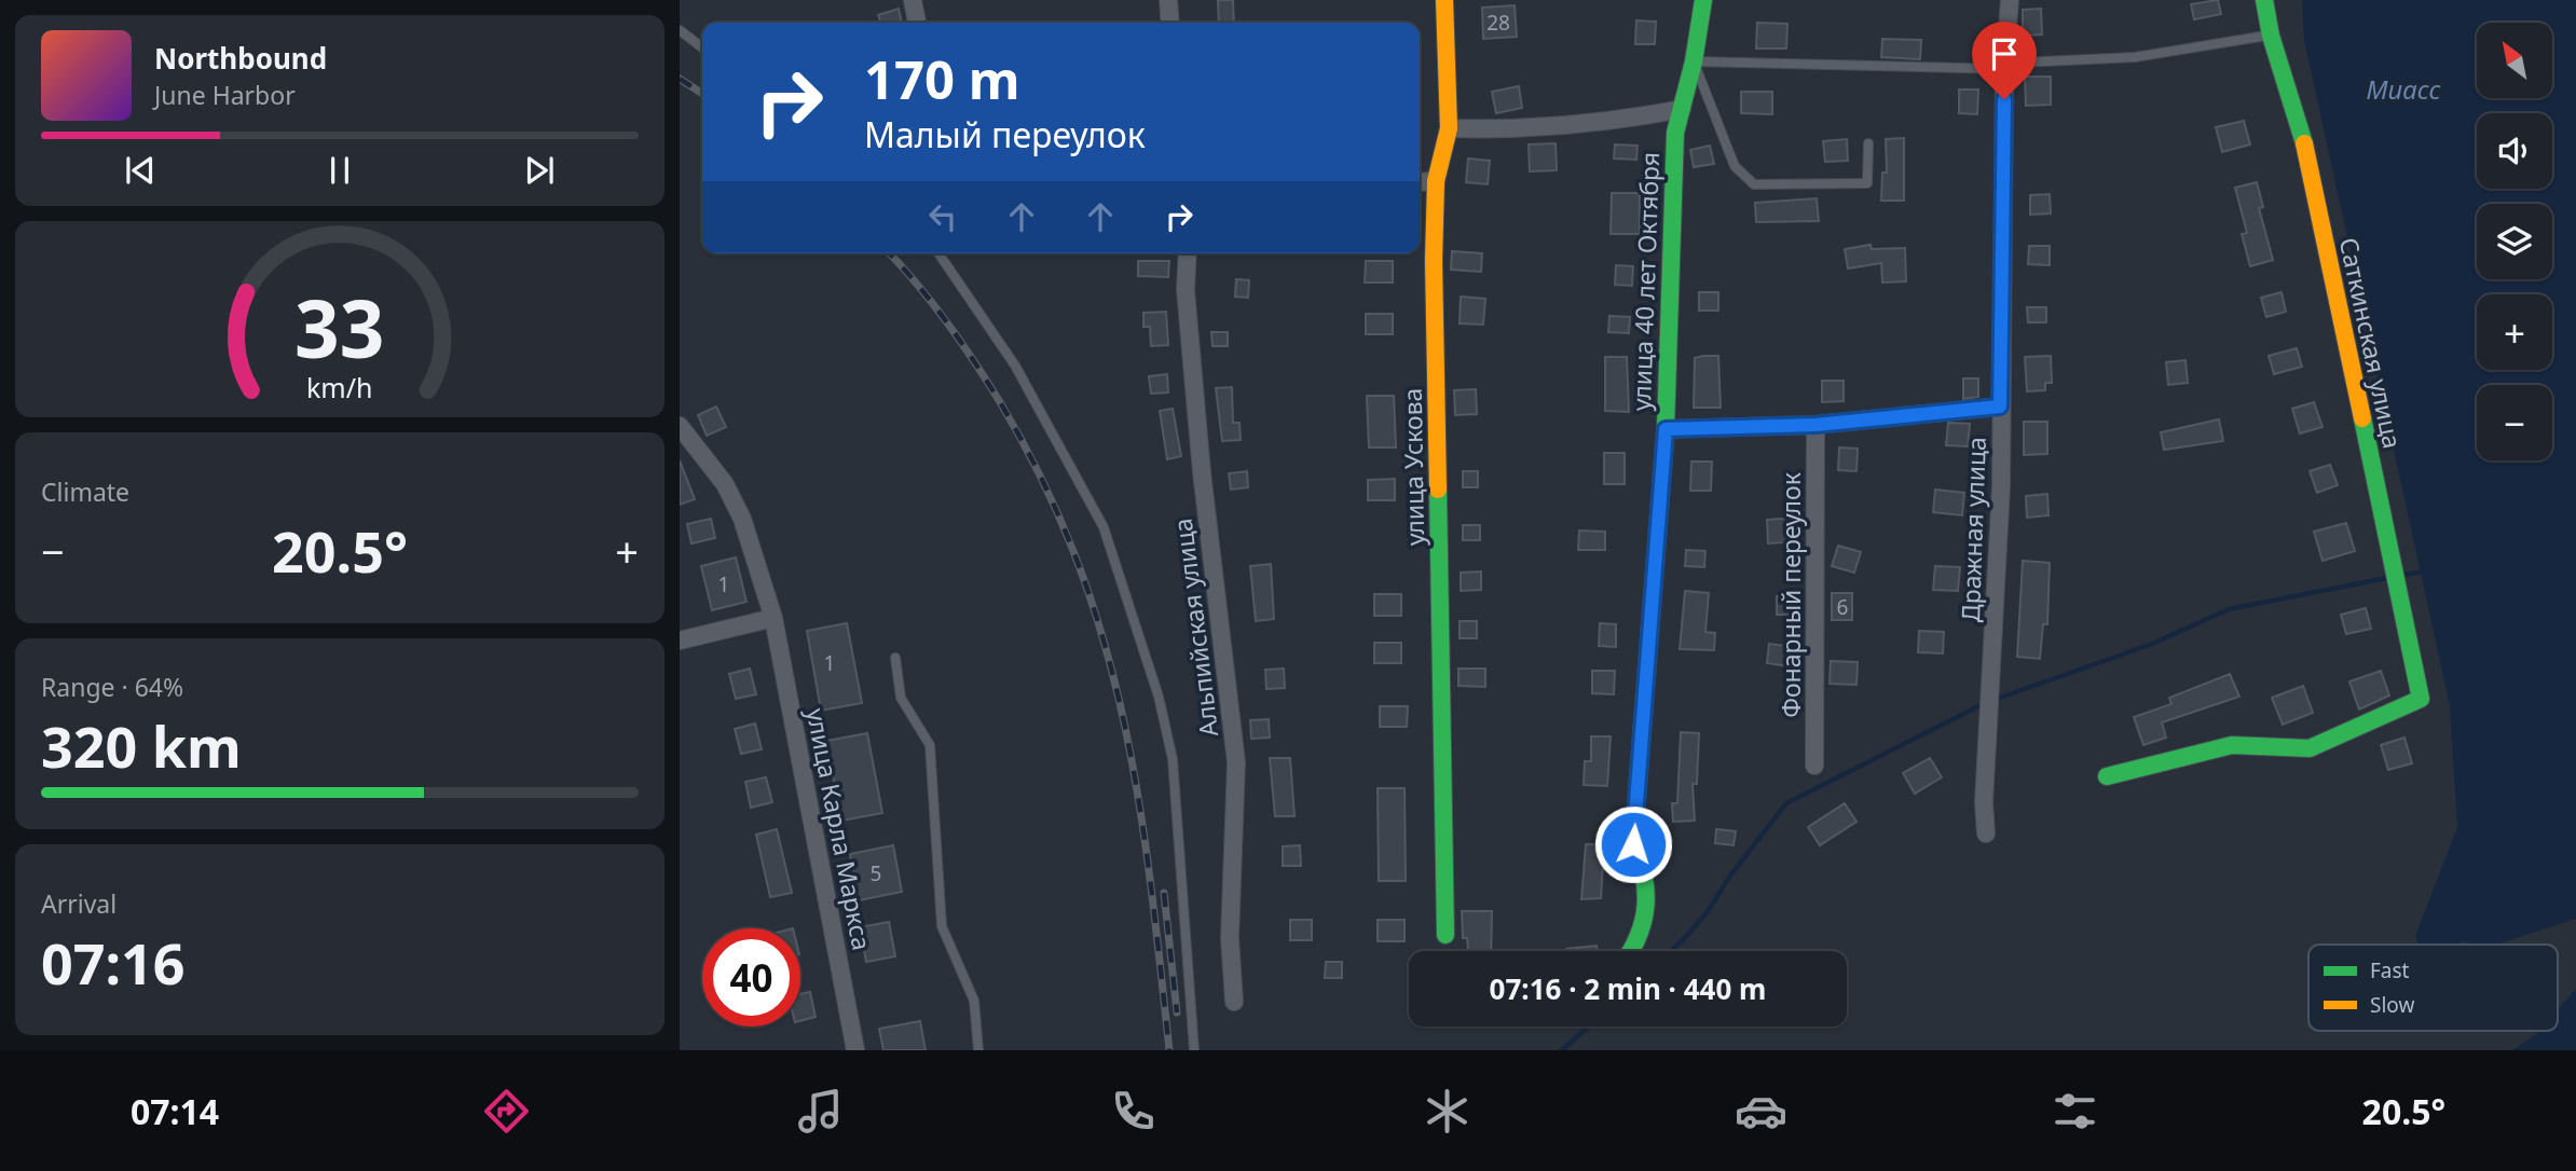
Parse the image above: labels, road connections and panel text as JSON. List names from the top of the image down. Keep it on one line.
{"streets":{"street":["улица 40 лет Октября","Саткинская улица","улица Ускова","Дражная улица","Фонарный переулок","Альпийская улица","улица Карла Маркса"]},"water":["Миасс"],"house_numbers":["28","1","6","1","5"],"legend":["Fast","Slow"],"north":"top left","page":{"map_buttons":["+","−"],"turn":["170 m","Малый переулок"],"song":["Northbound","June Harbor"],"tile":["Climate",["Range · 64%","320 km"],["Arrival","07:16"]],"heat":["−","20.5°","+"],"limit":"40","trip":"07:16 · 2 min · 440 m","tabs":["07:14","20.5°"],"gauge":["33","km/h"]}}
